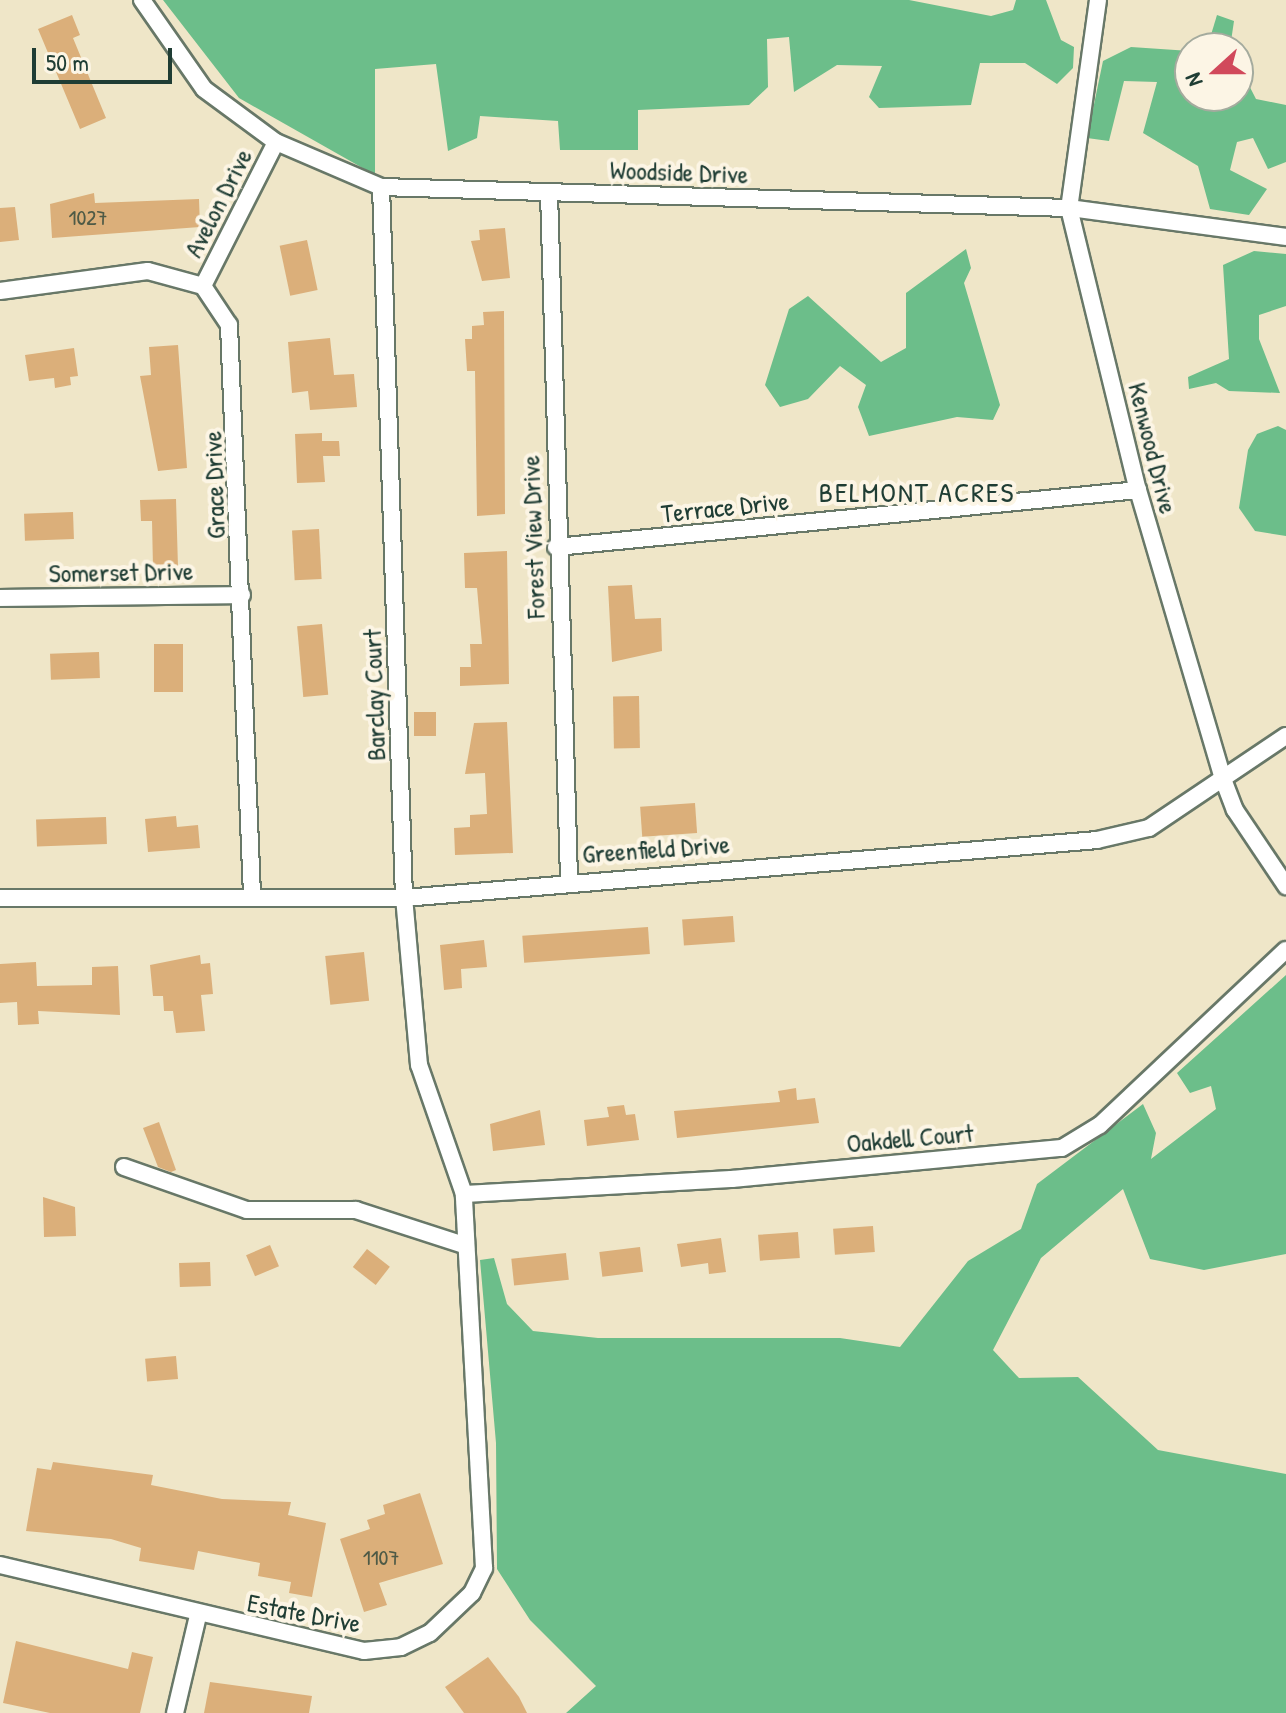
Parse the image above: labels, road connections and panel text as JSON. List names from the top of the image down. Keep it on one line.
{"streets":{"street":["Woodside Drive","Avelon Drive","Kenwood Drive","Grace Drive","Terrace Drive","Forest View Drive","Somerset Drive","Barclay Court","Greenfield Drive","Oakdell Court","Estate Drive"]},"crossings":[["Woodside Drive","Avelon Drive"],["Woodside Drive","Kenwood Drive"],["Woodside Drive","Forest View Drive"],["Woodside Drive","Barclay Court"],["Avelon Drive","Grace Drive"],["Kenwood Drive","Terrace Drive"],["Kenwood Drive","Greenfield Drive"],["Grace Drive","Somerset Drive"],["Grace Drive","Greenfield Drive"],["Terrace Drive","Forest View Drive"],["Forest View Drive","Greenfield Drive"],["Barclay Court","Greenfield Drive"],["Barclay Court","Oakdell Court"],["Barclay Court","Estate Drive"],["Oakdell Court","Estate Drive"]],"districts":["BELMONT ACRES"],"house_numbers":["1027","1107"],"scale_bar":"50 m","north":"left"}
